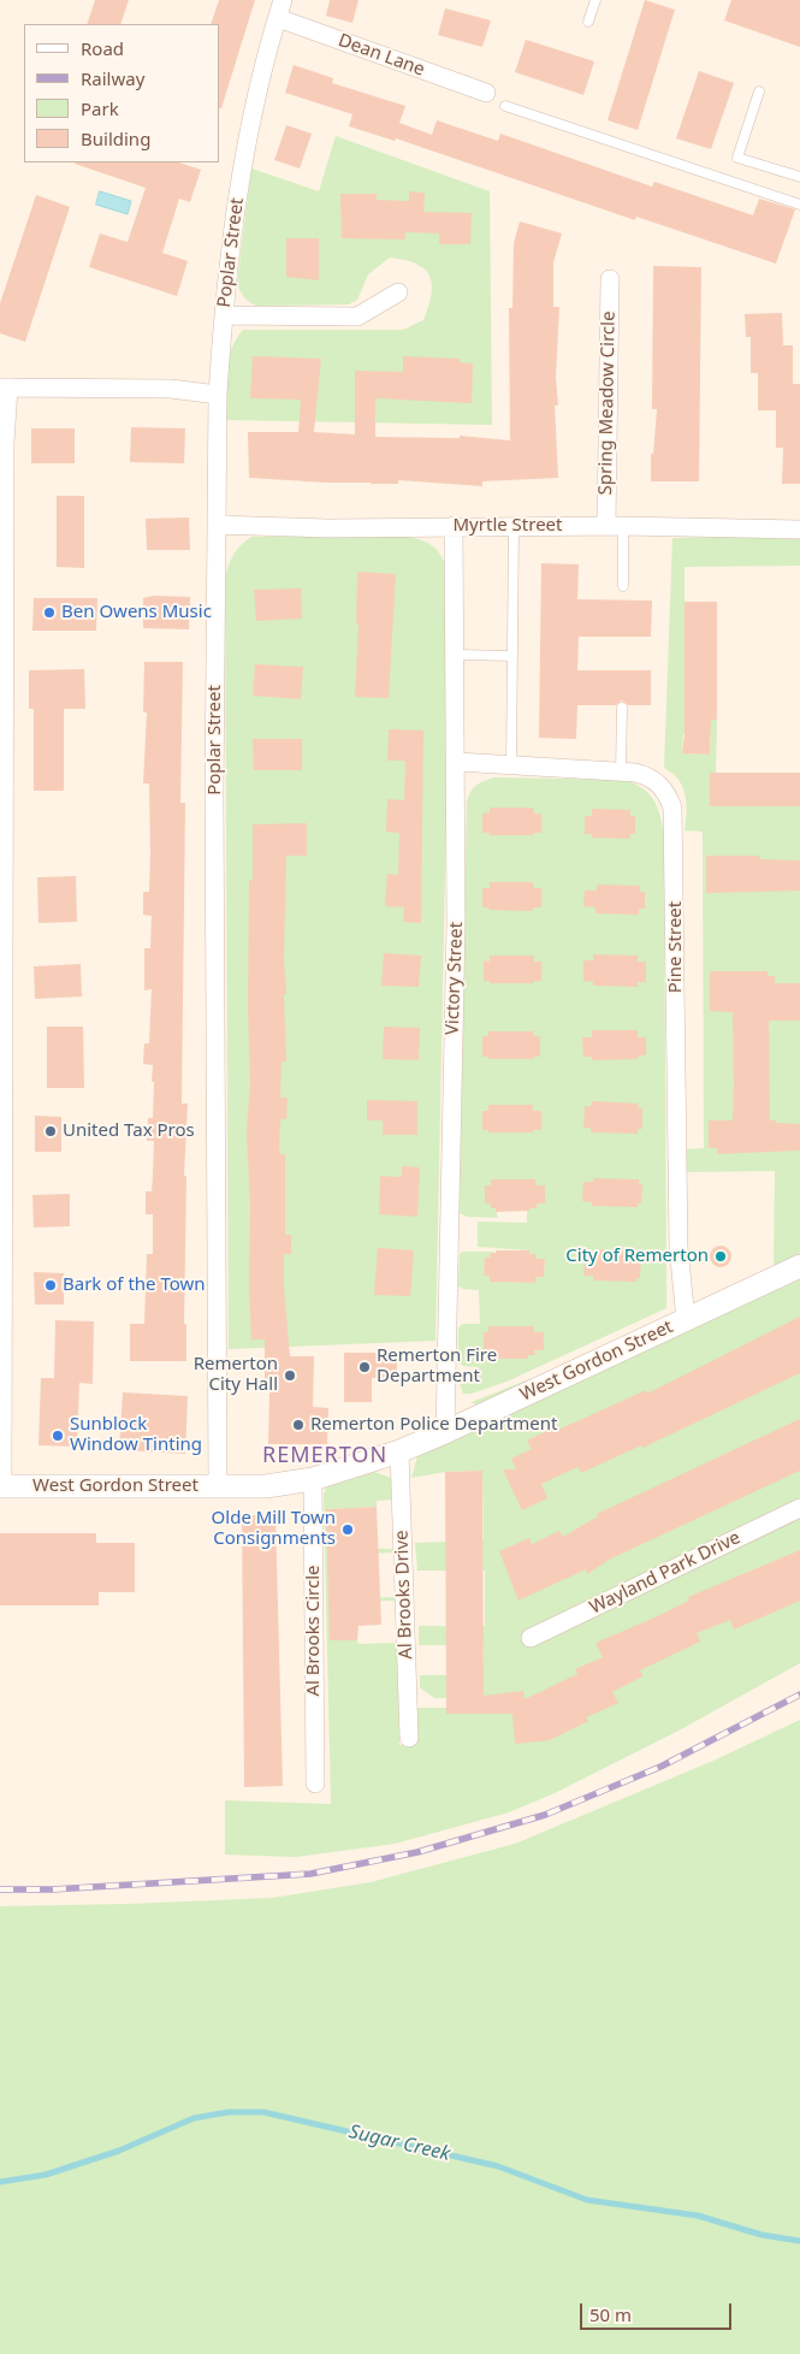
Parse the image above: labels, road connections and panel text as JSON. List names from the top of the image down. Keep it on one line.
{"streets":{"street":["Dean Lane","Poplar Street","Spring Meadow Circle","Myrtle Street","Pine Street","Victory Street","West Gordon Street","Wayland Park Drive","Al Brooks Drive","Al Brooks Circle"]},"crossings":[["Dean Lane","Poplar Street"],["Poplar Street","Myrtle Street"],["Poplar Street","West Gordon Street"],["Spring Meadow Circle","Myrtle Street"],["Myrtle Street","Victory Street"],["Pine Street","Victory Street"],["Pine Street","West Gordon Street"],["Victory Street","West Gordon Street"],["West Gordon Street","Al Brooks Drive"],["West Gordon Street","Al Brooks Circle"]],"districts":["REMERTON"],"water":["Sugar Creek"],"places":["Ben Owens Music","United Tax Pros","City of Remerton","Bark of the Town","Remerton Fire Department","Remerton City Hall","Remerton Police Department","Sunblock Window Tinting","Olde Mill Town Consignments"],"legend":["Road","Railway","Park","Building"],"scale_bar":"50 m"}
